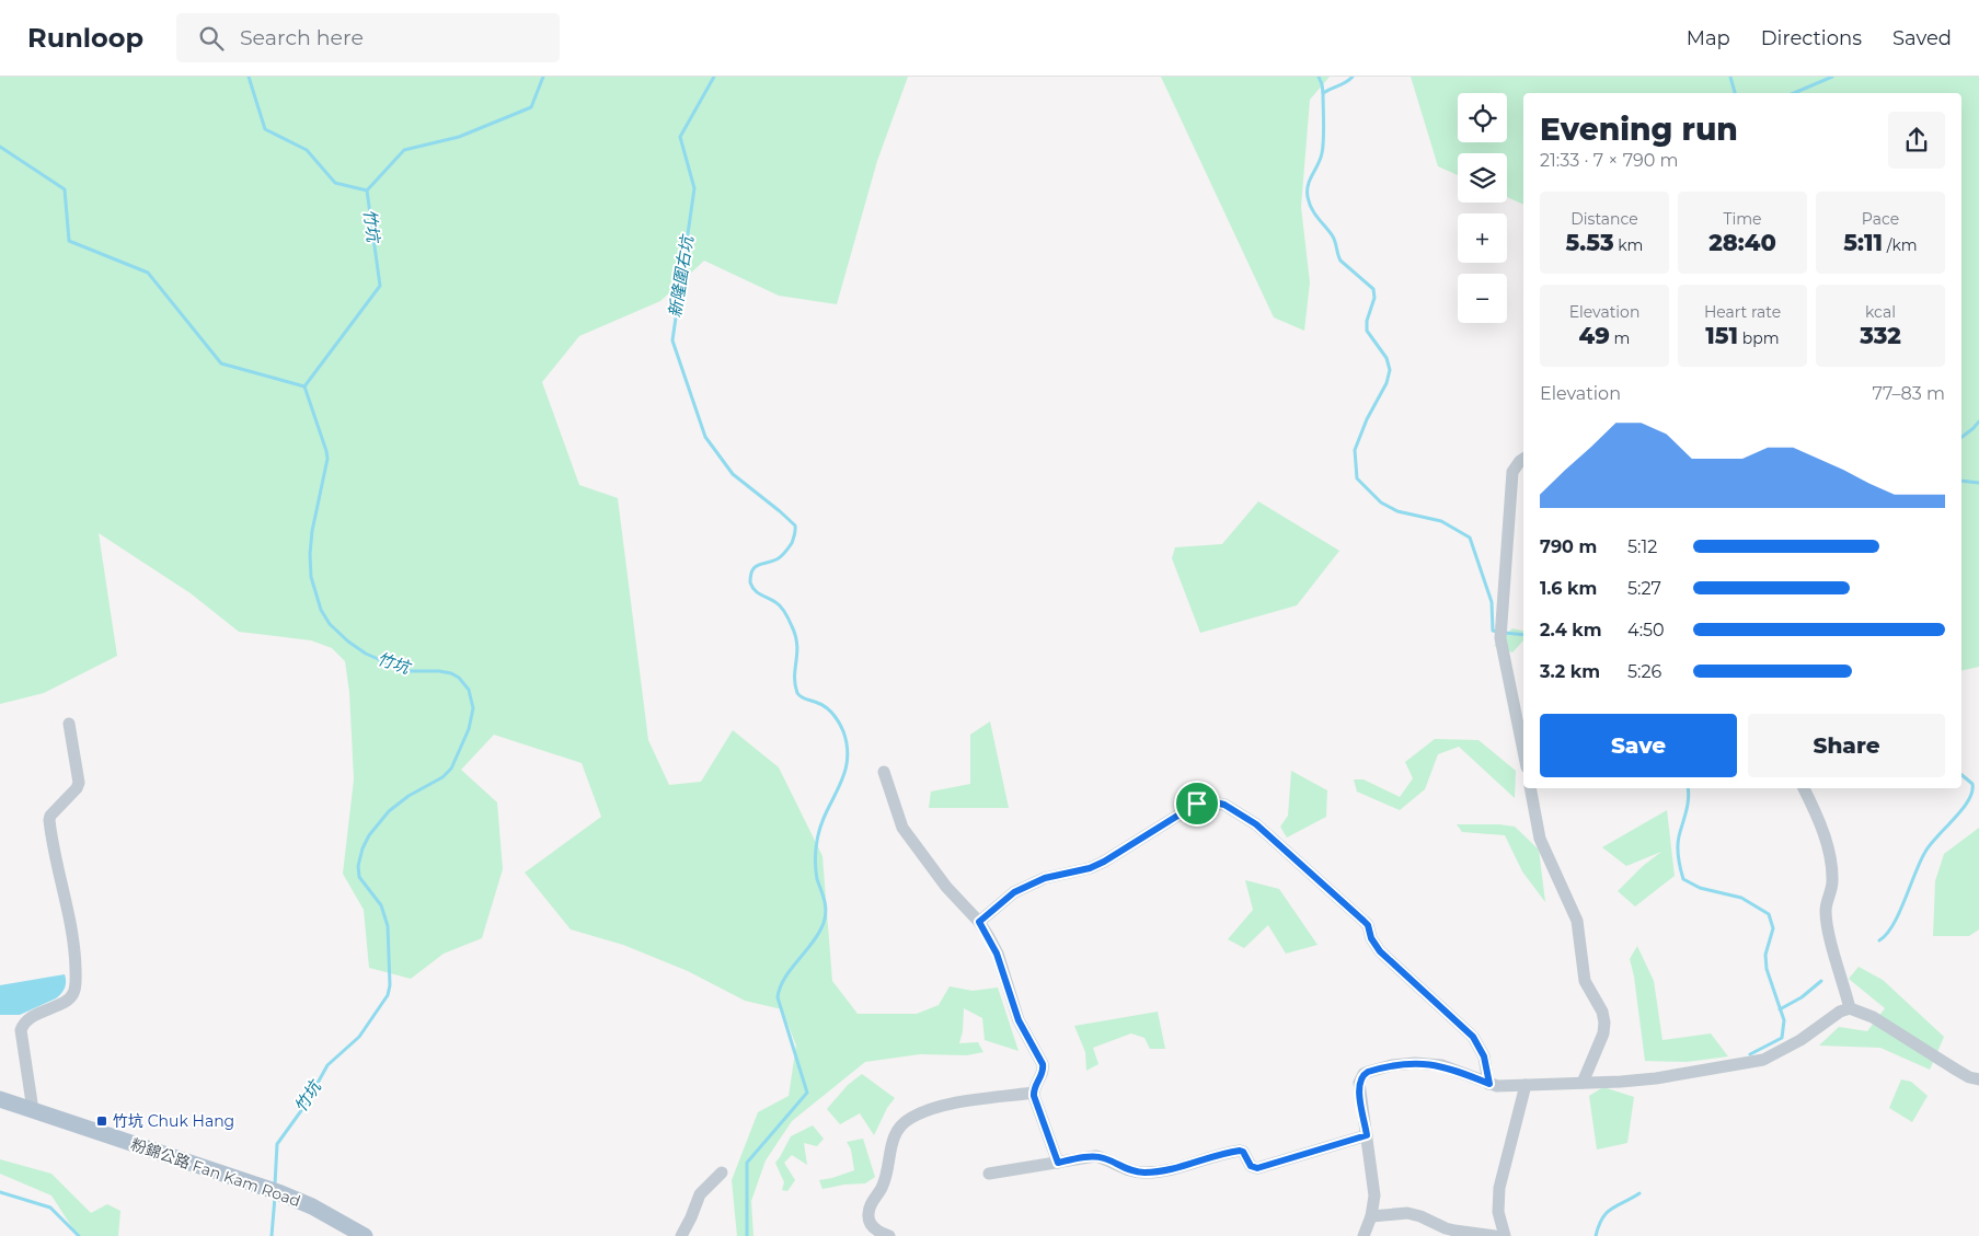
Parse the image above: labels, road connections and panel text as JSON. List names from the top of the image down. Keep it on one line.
{"streets":{"main road":["粉錦公路 Fan Kam Road"]},"water":["竹坑","新隆圍右坑"],"places":{"transit":["竹坑 Chuk Hang"]},"page":{"header":"Runloop","search":"Search here","nav":["Map","Directions","Saved"],"map_buttons":["+","−"],"heading":["Evening run","21:33 · 7 × 790 m"],"stats":[["Distance","5.53 km"],["Time","28:40"],["Pace","5:11 /km"],["Elevation","49 m"],["Heart rate","151 bpm"],["kcal","332"]],"chart":["Elevation","77–83 m"],"list":[{"name":"790 m","note":"5:12"},{"name":"1.6 km","note":"5:27"},{"name":"2.4 km","note":"4:50"},{"name":"3.2 km","note":"5:26"}],"buttons":["Save","Share"]}}
